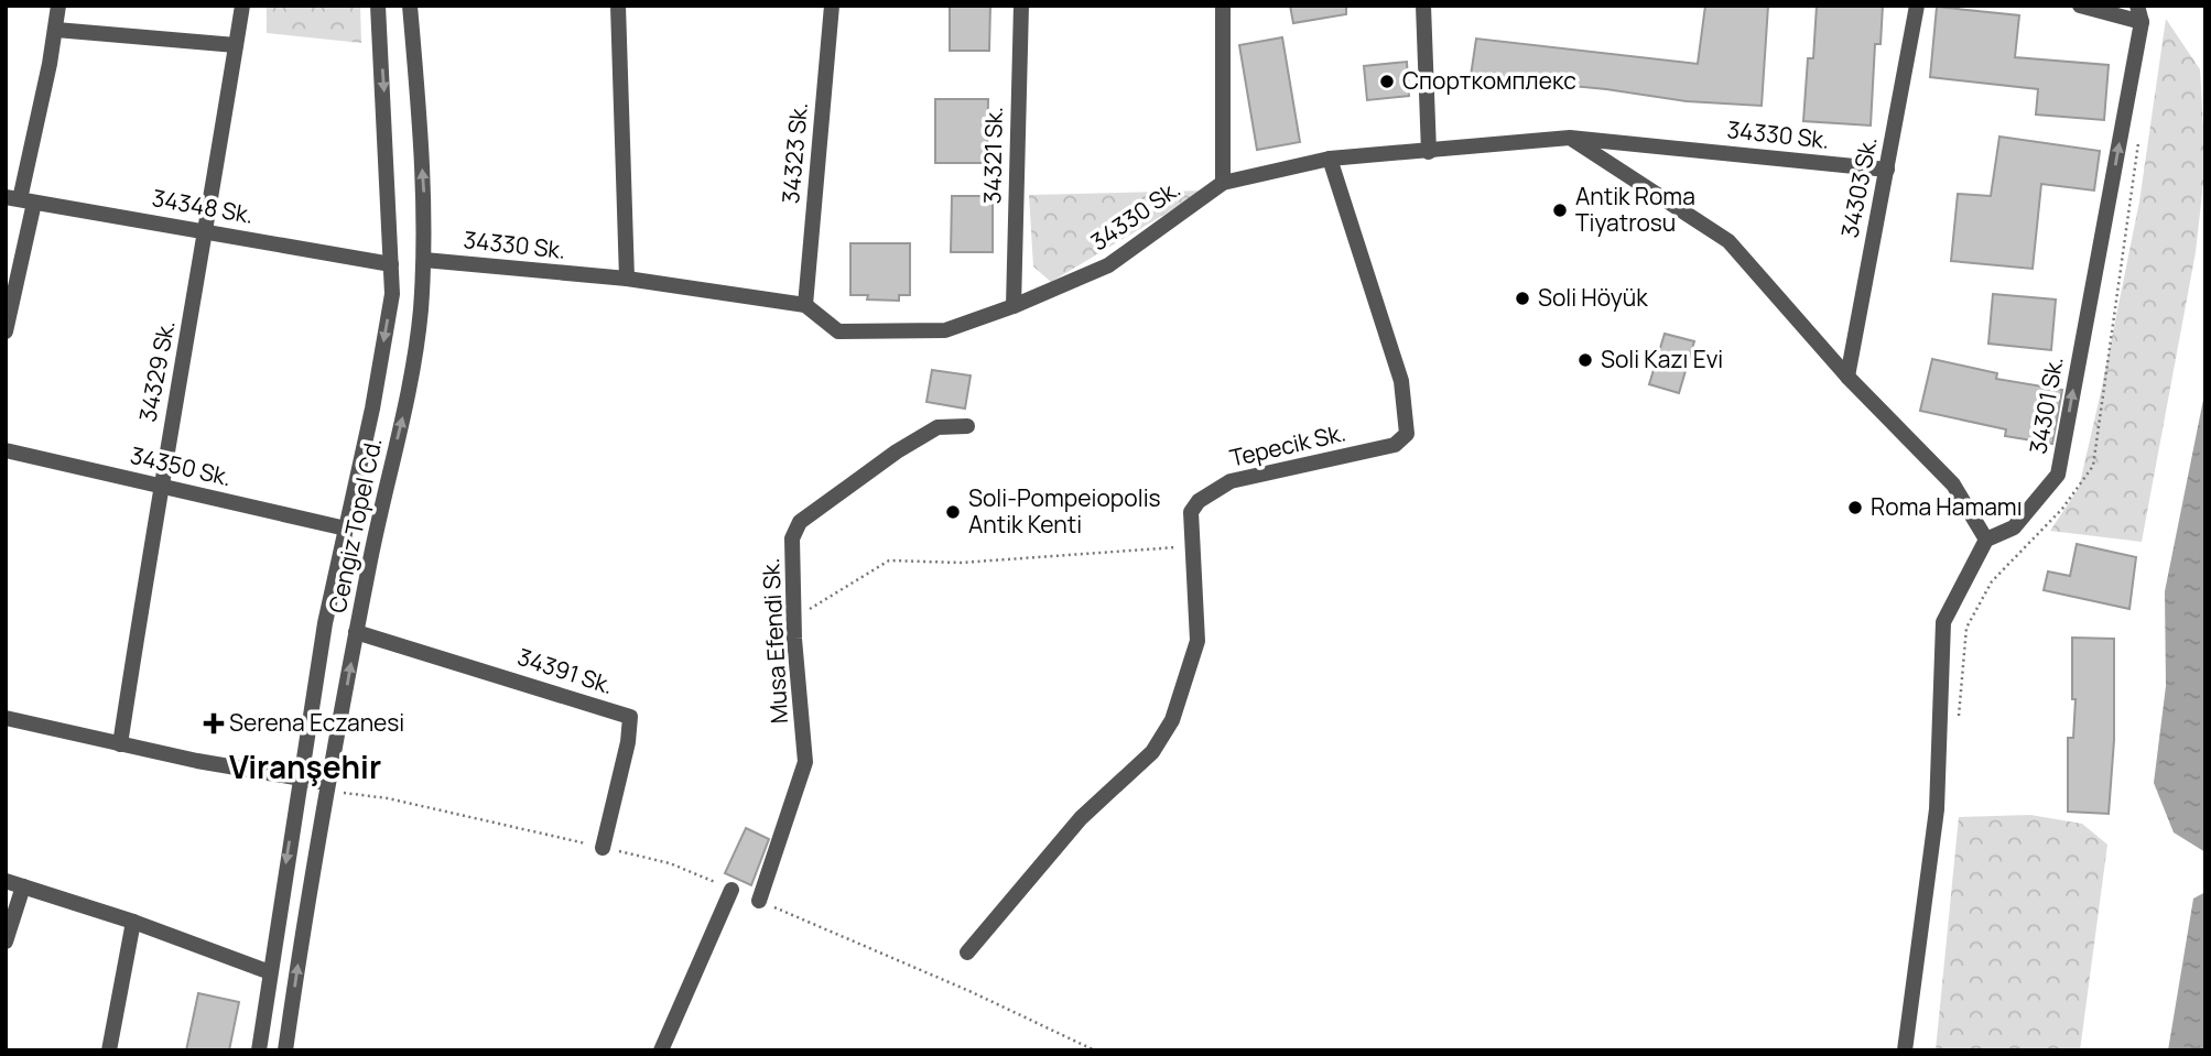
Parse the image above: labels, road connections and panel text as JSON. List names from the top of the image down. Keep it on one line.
{"streets":{"street":["34330 Sk.","34323 Sk.","34321 Sk.","34303 Sk.","34348 Sk.","34329 Sk.","34301 Sk.","Tepecik Sk.","34350 Sk.","Cengiz Topel Cd.","Musa Efendi Sk.","34391 Sk."]},"crossings":[["34330 Sk.","34323 Sk."],["34330 Sk.","34321 Sk."],["34330 Sk.","34303 Sk."],["34330 Sk.","Tepecik Sk."],["34330 Sk.","Cengiz Topel Cd."],["34348 Sk.","34329 Sk."],["34348 Sk.","Cengiz Topel Cd."],["34329 Sk.","34350 Sk."],["34350 Sk.","Cengiz Topel Cd."],["Cengiz Topel Cd.","34391 Sk."]],"one_way":["34301 Sk."],"districts":["Viranşehir"],"places":{"other":["Спорткомплекс","Antik Roma Tiyatrosu","Soli Höyük","Soli Kazı Evi","Roma Hamamı","Soli-Pompeiopolis Antik Kenti"],"health":["Serena Eczanesi"]}}
